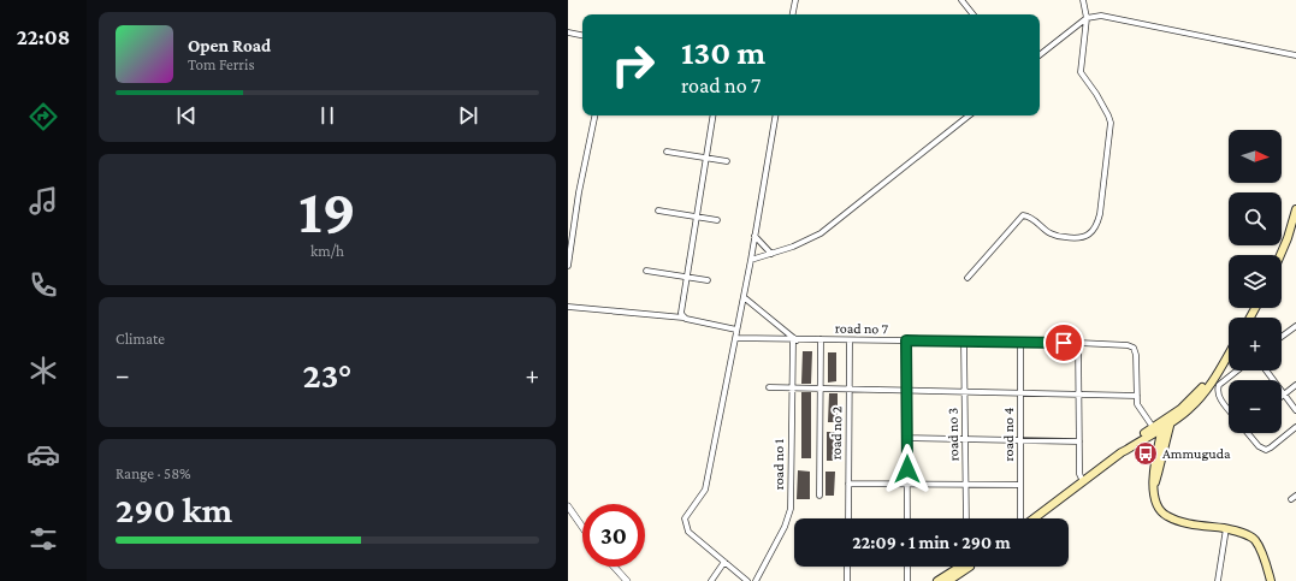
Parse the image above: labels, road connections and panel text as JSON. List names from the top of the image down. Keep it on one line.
{"streets":{"street":["road no 7","road no 2","road no 3","road no 4","road no 1"]},"crossings":[["road no 7","road no 2"],["road no 7","road no 3"],["road no 7","road no 4"],["road no 7","road no 1"]],"places":{"bus stop":["Ammuguda"]},"north":"right","page":{"tabs":"22:08","turn":["130 m","road no 7"],"song":["Open Road","Tom Ferris"],"map_buttons":["+","−"],"tile":[["19","km/h"],"Climate",["Range · 58%","290 km"]],"heat":["−","23°","+"],"limit":"30","trip":"22:09 · 1 min · 290 m"}}
